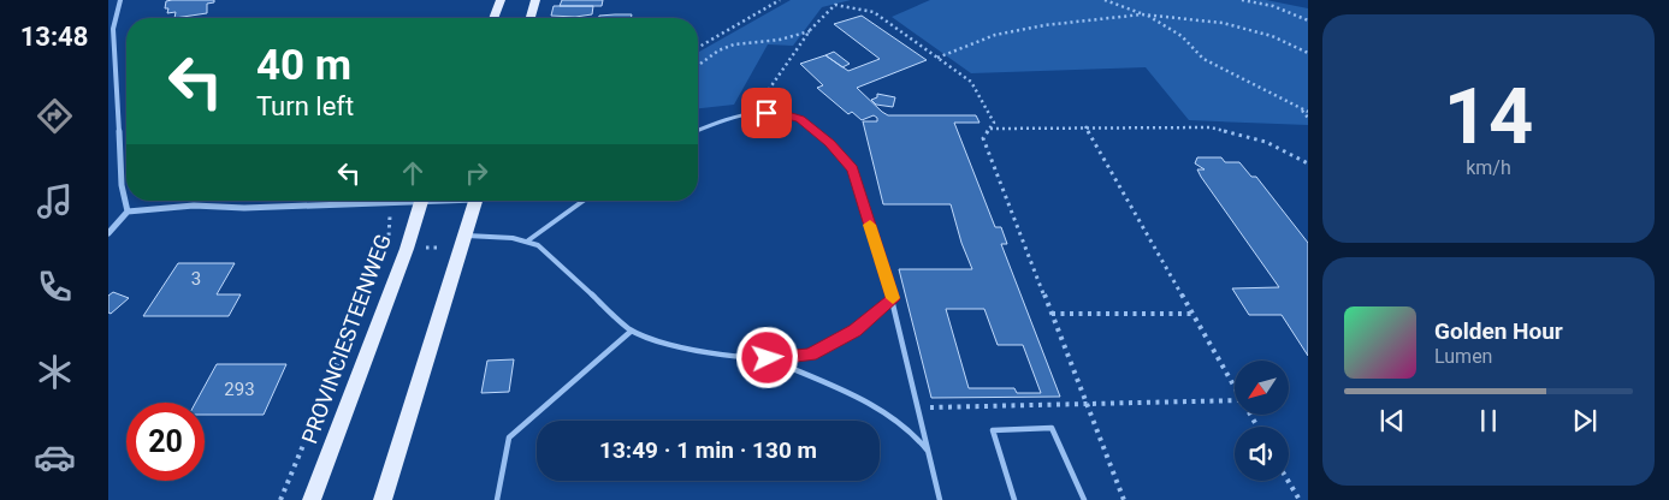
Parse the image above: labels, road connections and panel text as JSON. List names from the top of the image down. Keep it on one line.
{"streets":{"main road":["PROVINCIESTEENWEG"]},"house_numbers":["3","293"],"north":"bottom left","page":{"tabs":"13:48","tile":["14","km/h"],"turn":["40 m","Turn left"],"song":["Golden Hour","Lumen"],"limit":"20","trip":"13:49 · 1 min · 130 m"}}
